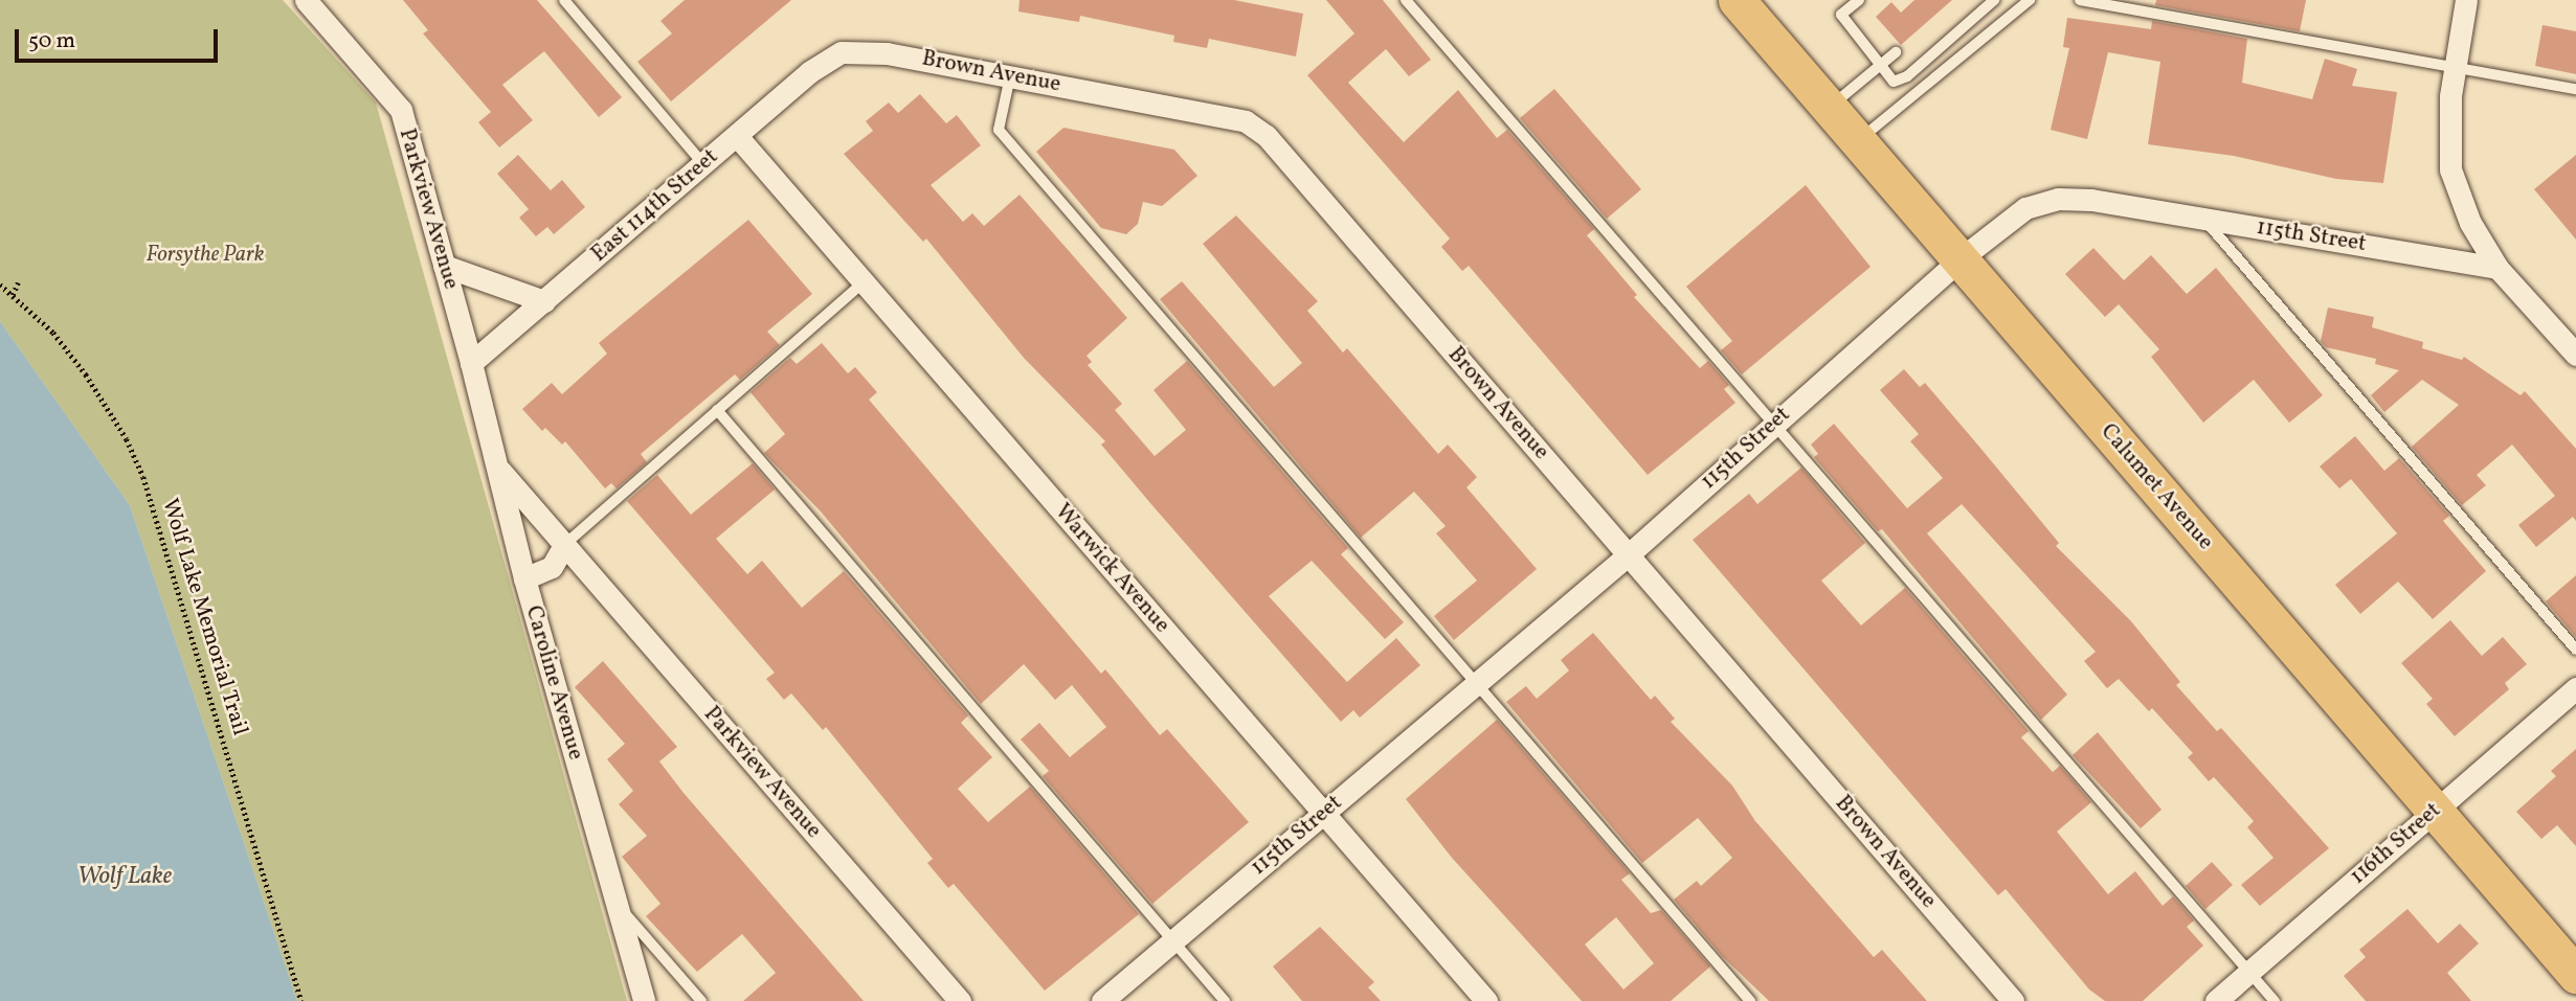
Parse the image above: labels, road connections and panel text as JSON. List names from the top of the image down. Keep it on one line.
{"streets":{"main road":["Calumet Avenue"],"street":["Brown Avenue","East 114th Street","Parkview Avenue","115th Street","Warwick Avenue","Caroline Avenue","116th Street"],"path":["Wolf Lake Memorial Trail"]},"crossings":[["Brown Avenue","East 114th Street"],["Brown Avenue","115th Street"],["East 114th Street","Parkview Avenue"],["East 114th Street","Warwick Avenue"],["East 114th Street","Caroline Avenue"],["Parkview Avenue","Caroline Avenue"],["115th Street","Calumet Avenue"],["115th Street","Warwick Avenue"],["Calumet Avenue","116th Street"]],"water":["Wolf Lake"],"parks":["Forsythe Park"],"scale_bar":"50 m"}
